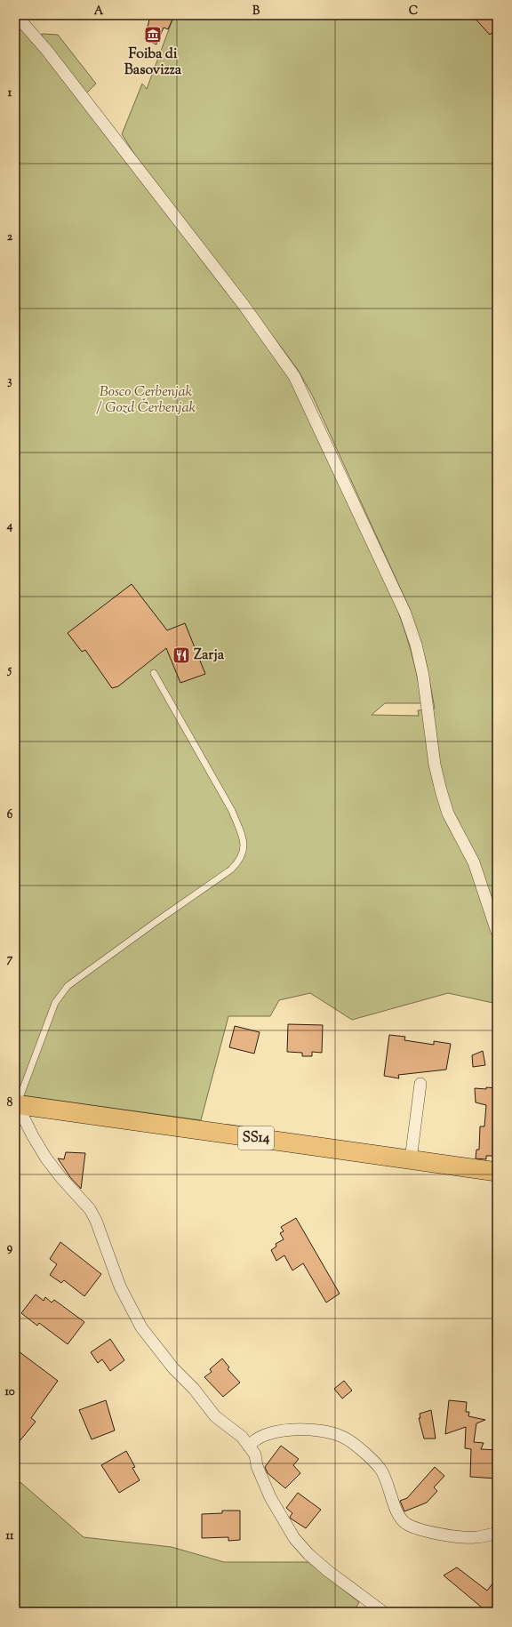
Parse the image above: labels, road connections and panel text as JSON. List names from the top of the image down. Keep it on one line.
{"streets":{"main road":["SS14"]},"parks":["Bosco Cerbenjak / Gozd Čerbenjak"],"places":{"museum":["Foiba di Basovizza"],"restaurant":["Zarja"]},"grid":{"columns":["A","B","C"],"rows":["1","2","3","4","5","6","7","8","9","10","11"]}}
